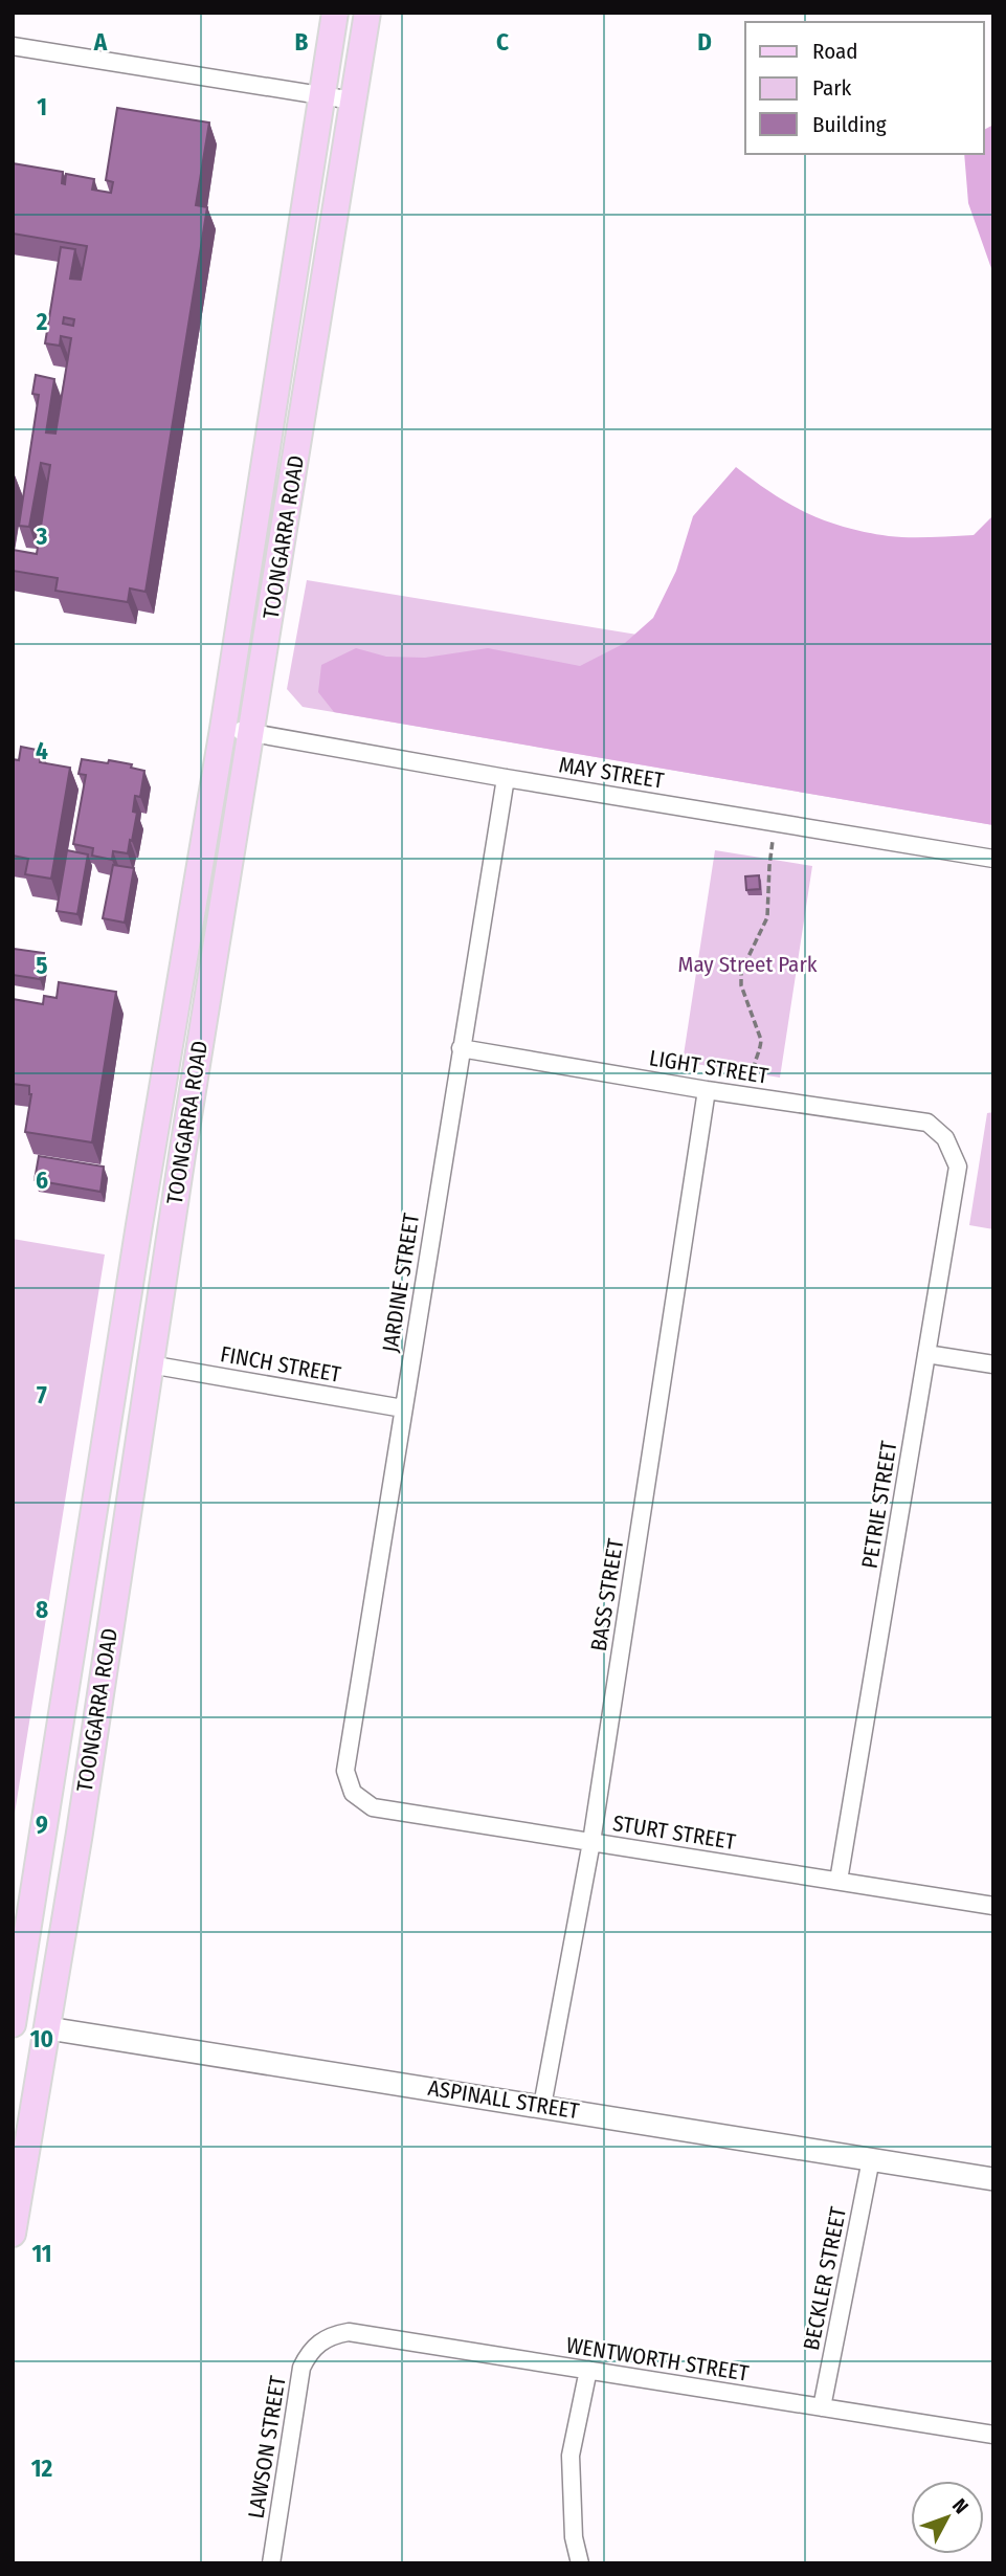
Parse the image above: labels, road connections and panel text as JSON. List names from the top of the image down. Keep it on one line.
{"streets":{"main road":["TOONGARRA ROAD","ASPINALL STREET"],"street":["MAY STREET","LIGHT STREET","JARDINE STREET","FINCH STREET","PETRIE STREET","BASS STREET","STURT STREET","BECKLER STREET","WENTWORTH STREET","LAWSON STREET"]},"crossings":[["TOONGARRA ROAD","MAY STREET"],["TOONGARRA ROAD","FINCH STREET"],["TOONGARRA ROAD","ASPINALL STREET"],["MAY STREET","JARDINE STREET"],["LIGHT STREET","JARDINE STREET"],["LIGHT STREET","PETRIE STREET"],["LIGHT STREET","BASS STREET"],["JARDINE STREET","FINCH STREET"],["JARDINE STREET","STURT STREET"],["PETRIE STREET","STURT STREET"],["BASS STREET","STURT STREET"],["BASS STREET","ASPINALL STREET"],["ASPINALL STREET","BECKLER STREET"],["BECKLER STREET","WENTWORTH STREET"],["WENTWORTH STREET","LAWSON STREET"]],"parks":["May Street Park"],"legend":["Road","Park","Building"],"north":"top right","grid":{"columns":["A","B","C","D"],"rows":["1","2","3","4","5","6","7","8","9","10","11","12"]}}
